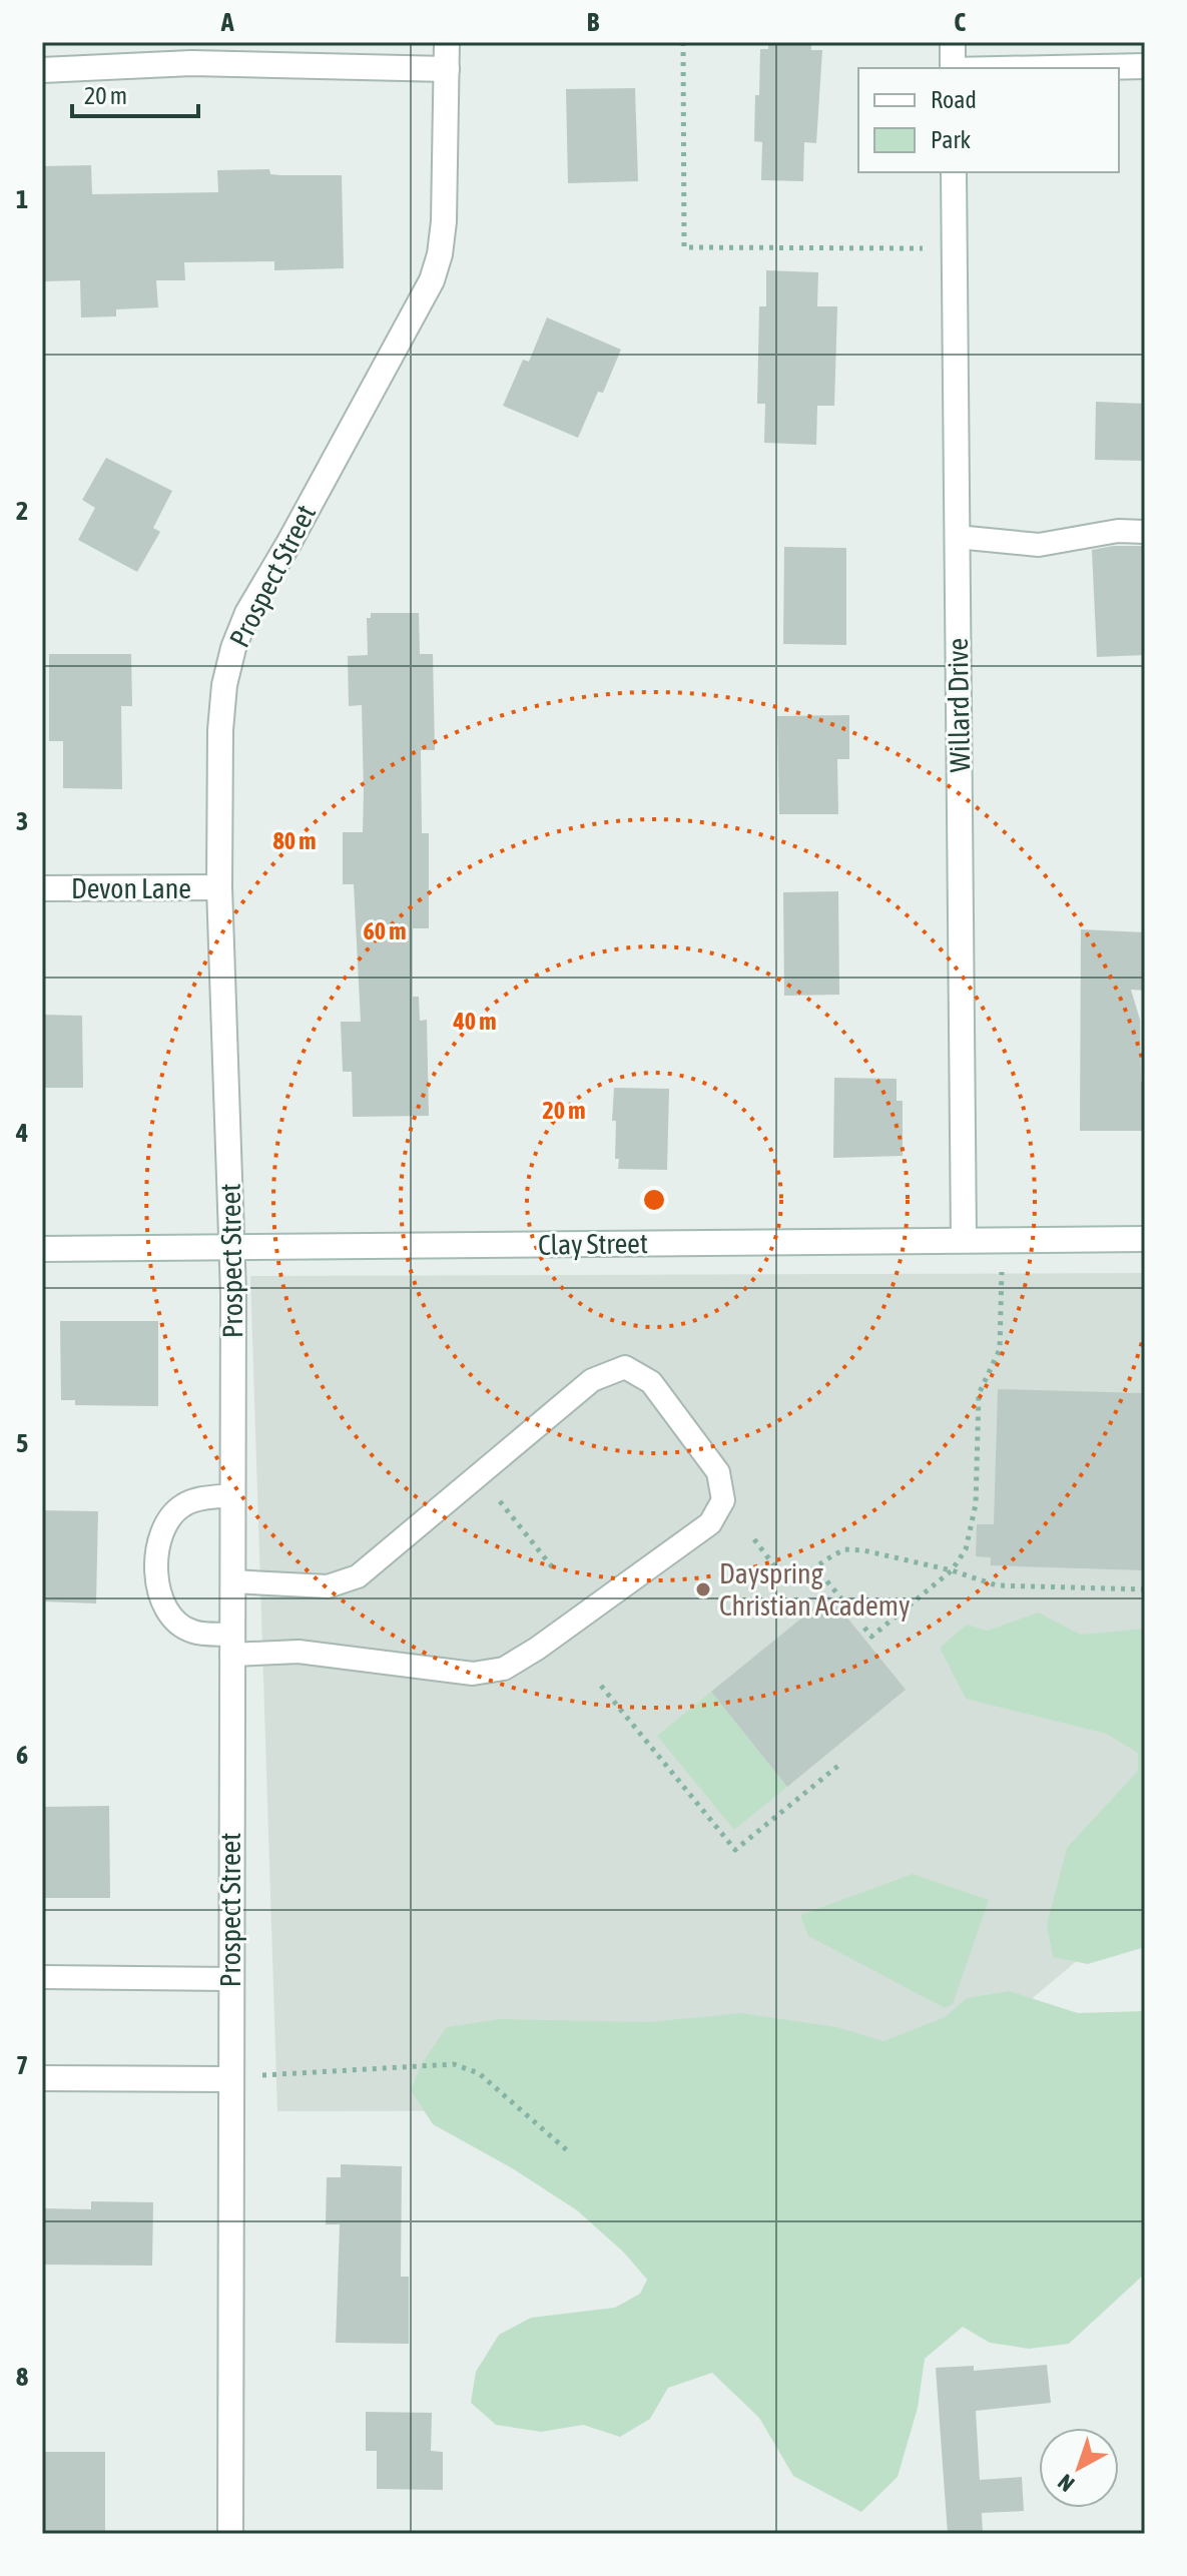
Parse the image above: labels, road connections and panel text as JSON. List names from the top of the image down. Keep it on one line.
{"streets":{"street":["Prospect Street","Willard Drive","Devon Lane","Clay Street"]},"crossings":[["Prospect Street","Devon Lane"],["Prospect Street","Clay Street"],["Willard Drive","Clay Street"]],"places":["Dayspring Christian Academy"],"legend":["Road","Park"],"scale_bar":"20 m","north":"bottom left","grid":{"columns":["A","B","C"],"rows":["1","2","3","4","5","6","7","8"]},"rings":["80 m","60 m","40 m","20 m"]}
